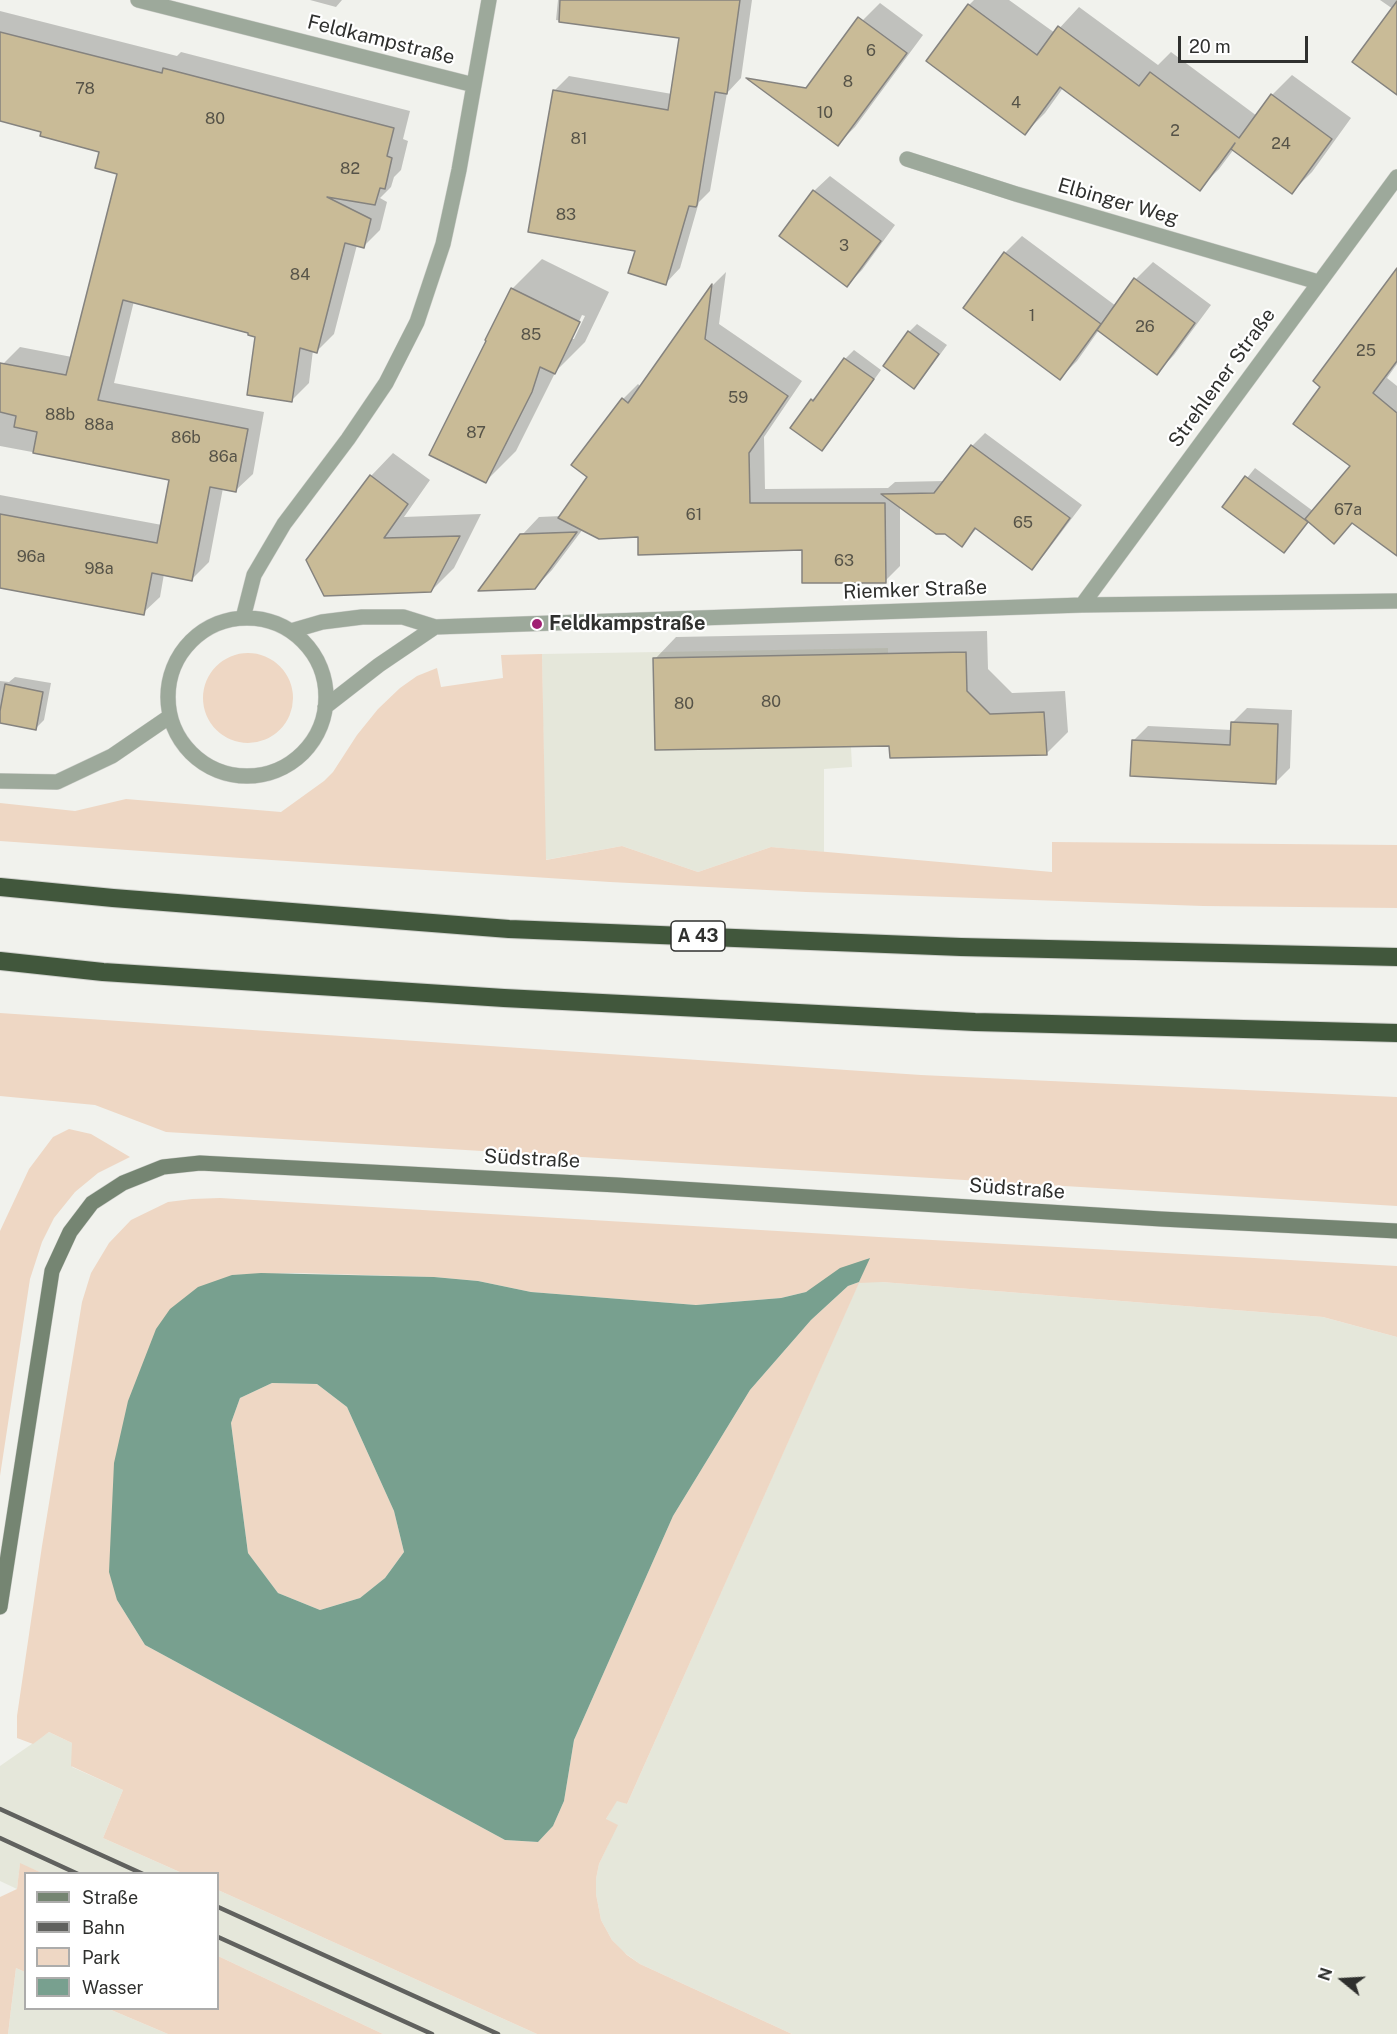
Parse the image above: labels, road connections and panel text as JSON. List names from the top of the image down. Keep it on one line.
{"streets":{"highway":["A 43"],"street":["Feldkampstraße","Elbinger Weg","Strehlener Straße","Riemker Straße","Südstraße"]},"crossings":[["Feldkampstraße","Riemker Straße"],["Elbinger Weg","Strehlener Straße"],["Strehlener Straße","Riemker Straße"]],"places":["Feldkampstraße"],"house_numbers":["6","8","78","4","10","80","2","81","24","82","83","3","84","1","26","85","25","59","88b","88a","87","86b","86a","67a","61","65","96a","63","98a","80","80"],"legend":["Straße","Bahn","Park","Wasser"],"scale_bar":"20 m","north":"left"}
